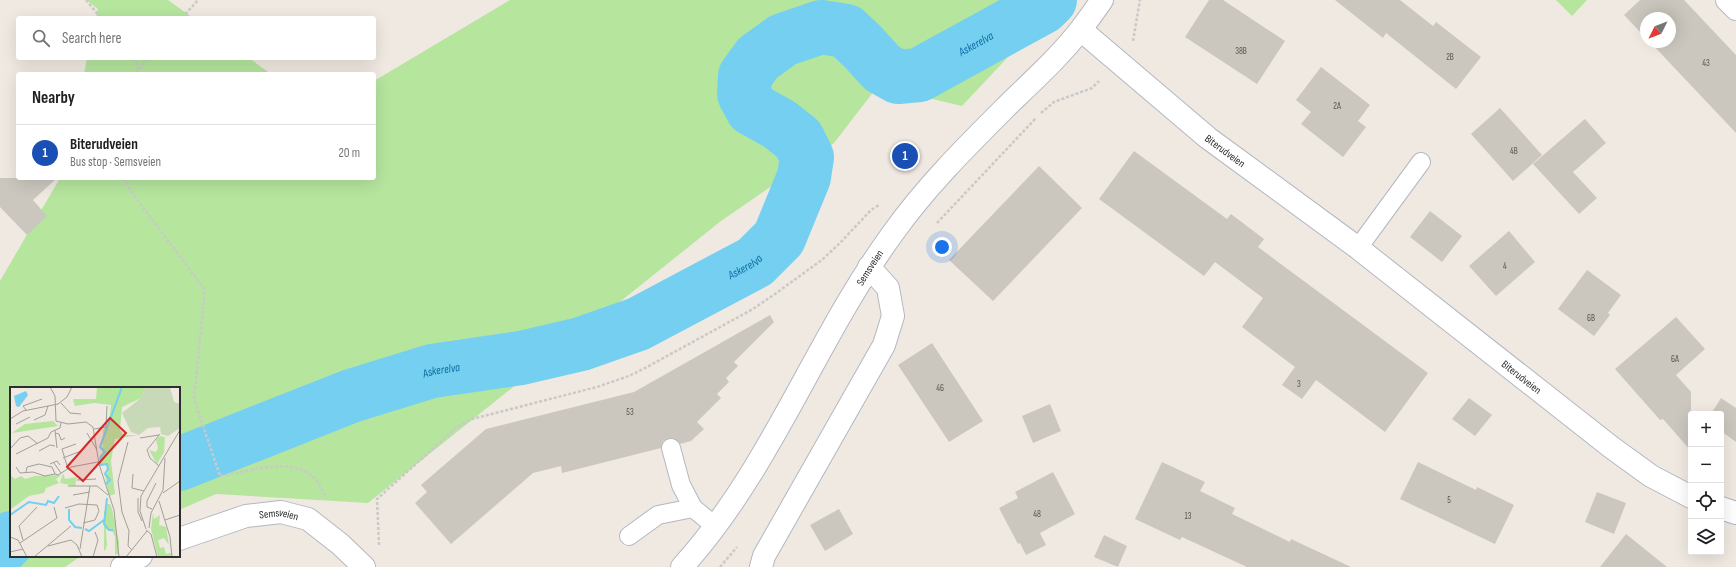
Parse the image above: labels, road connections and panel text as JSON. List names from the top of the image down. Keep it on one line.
{"streets":{"street":["Biterudveien","Semsveien"]},"crossings":[["Biterudveien","Semsveien"]],"water":["Askerelva"],"house_numbers":["38B","2B","43","2A","4B","4","6B","6A","3","46","53","5","48","13"],"north":"bottom left","page":{"search":"Search here","heading":"Nearby","list":[{"mark":"1","name":"Biterudveien","note":"Bus stop · Semsveien","value":"20 m"}],"pins":"1","map_buttons":["+","−"]}}
